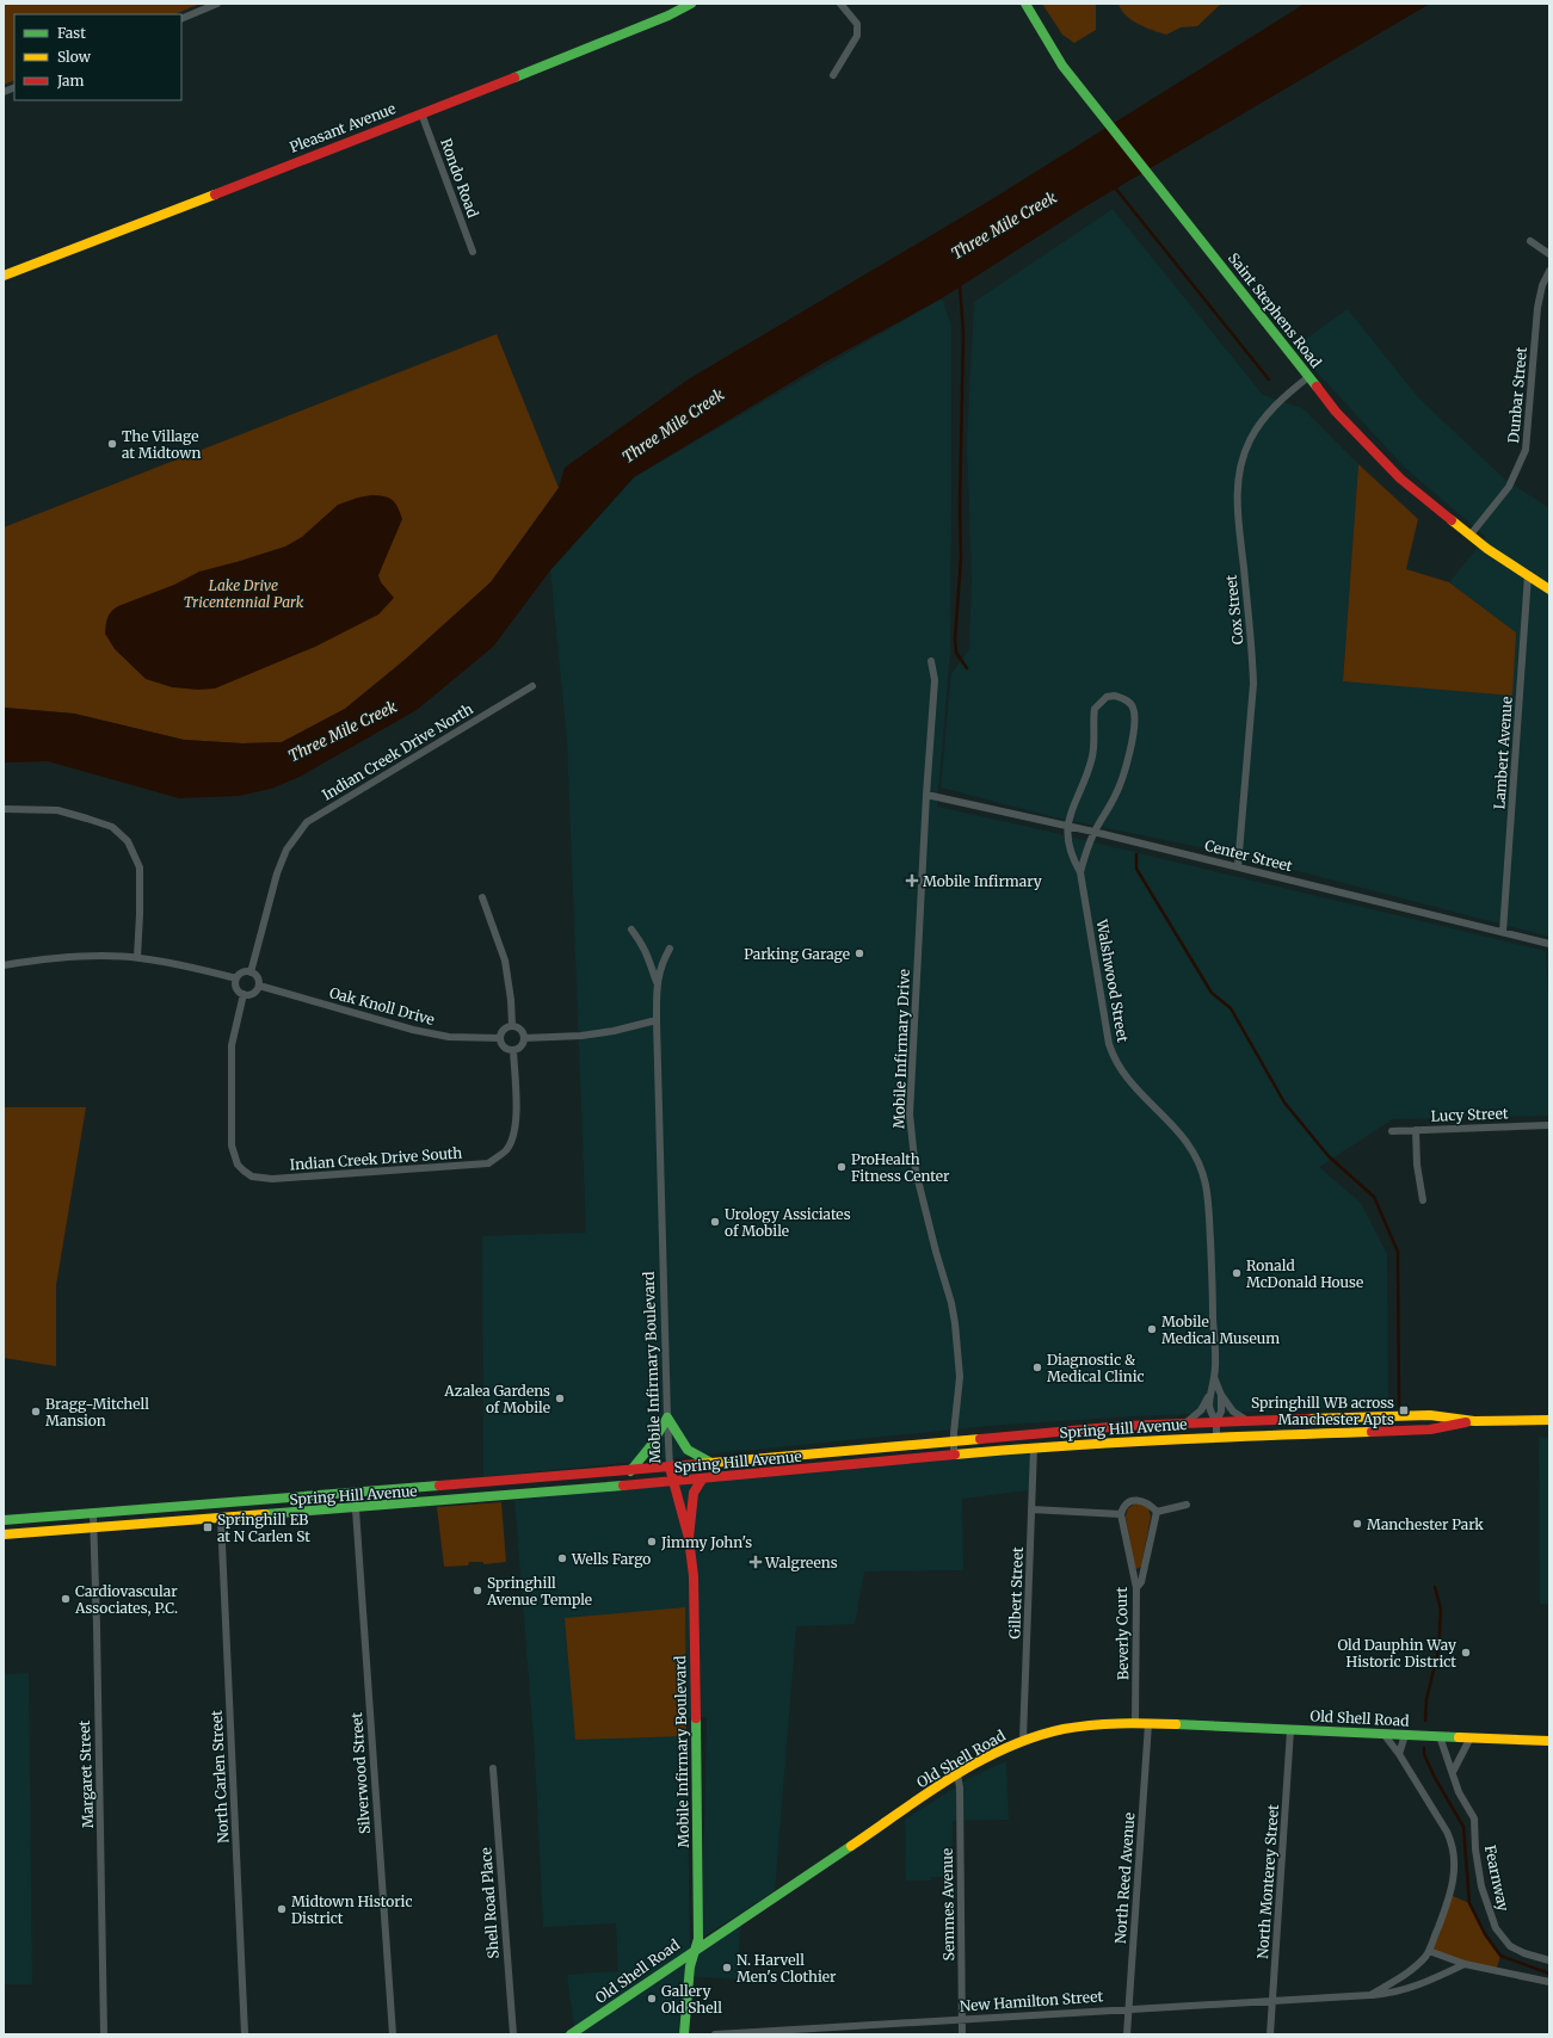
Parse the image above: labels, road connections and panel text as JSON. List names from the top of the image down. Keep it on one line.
{"streets":{"main road":["Pleasant Avenue","Saint Stephens Road","Mobile Infirmary Boulevard","Spring Hill Avenue","Old Shell Road"],"street":["Rondo Road","Dunbar Street","Cox Street","Indian Creek Drive North","Lambert Avenue","Center Street","Walshwood Street","Oak Knoll Drive","Mobile Infirmary Drive","Lucy Street","Indian Creek Drive South","Gilbert Street","Beverly Court","Silverwood Street","Margaret Street","North Carlen Street","North Reed Avenue","Fearnway","North Monterey Street","Shell Road Place","Semmes Avenue","New Hamilton Street"]},"crossings":[["Pleasant Avenue","Rondo Road"],["Saint Stephens Road","Dunbar Street"],["Saint Stephens Road","Cox Street"],["Saint Stephens Road","Lambert Avenue"],["Cox Street","Center Street"],["Indian Creek Drive North","Oak Knoll Drive"],["Indian Creek Drive North","Indian Creek Drive South"],["Lambert Avenue","Center Street"],["Center Street","Walshwood Street"],["Center Street","Mobile Infirmary Drive"],["Walshwood Street","Spring Hill Avenue"],["Oak Knoll Drive","Indian Creek Drive South"],["Mobile Infirmary Drive","Spring Hill Avenue"],["Mobile Infirmary Boulevard","Spring Hill Avenue"],["Mobile Infirmary Boulevard","Old Shell Road"],["Spring Hill Avenue","Gilbert Street"],["Spring Hill Avenue","Silverwood Street"],["Spring Hill Avenue","Margaret Street"],["Spring Hill Avenue","North Carlen Street"],["Gilbert Street","Old Shell Road"],["Beverly Court","Old Shell Road"],["Old Shell Road","North Reed Avenue"],["Old Shell Road","Fearnway"],["Old Shell Road","North Monterey Street"],["Old Shell Road","Semmes Avenue"],["North Reed Avenue","New Hamilton Street"],["North Monterey Street","New Hamilton Street"],["Semmes Avenue","New Hamilton Street"]],"water":["Three Mile Creek"],"parks":["Lake Drive Tricentennial Park"],"places":{"other":["The Village at Midtown","Parking Garage","ProHealth Fitness Center","Urology Assiciates of Mobile","Ronald McDonald House","Mobile Medical Museum","Diagnostic & Medical Clinic","Azalea Gardens of Mobile","Bragg-Mitchell Mansion","Manchester Park","Jimmy John's","Wells Fargo","Springhill Avenue Temple","Cardiovascular Associates, P.C.","Old Dauphin Way Historic District","Midtown Historic District","N. Harvell Men's Clothier","Gallery Old Shell"],"health":["Mobile Infirmary","Walgreens"],"transit":["Springhill WB across Manchester Apts","Springhill EB at N Carlen St"]},"legend":["Fast","Slow","Jam"]}
